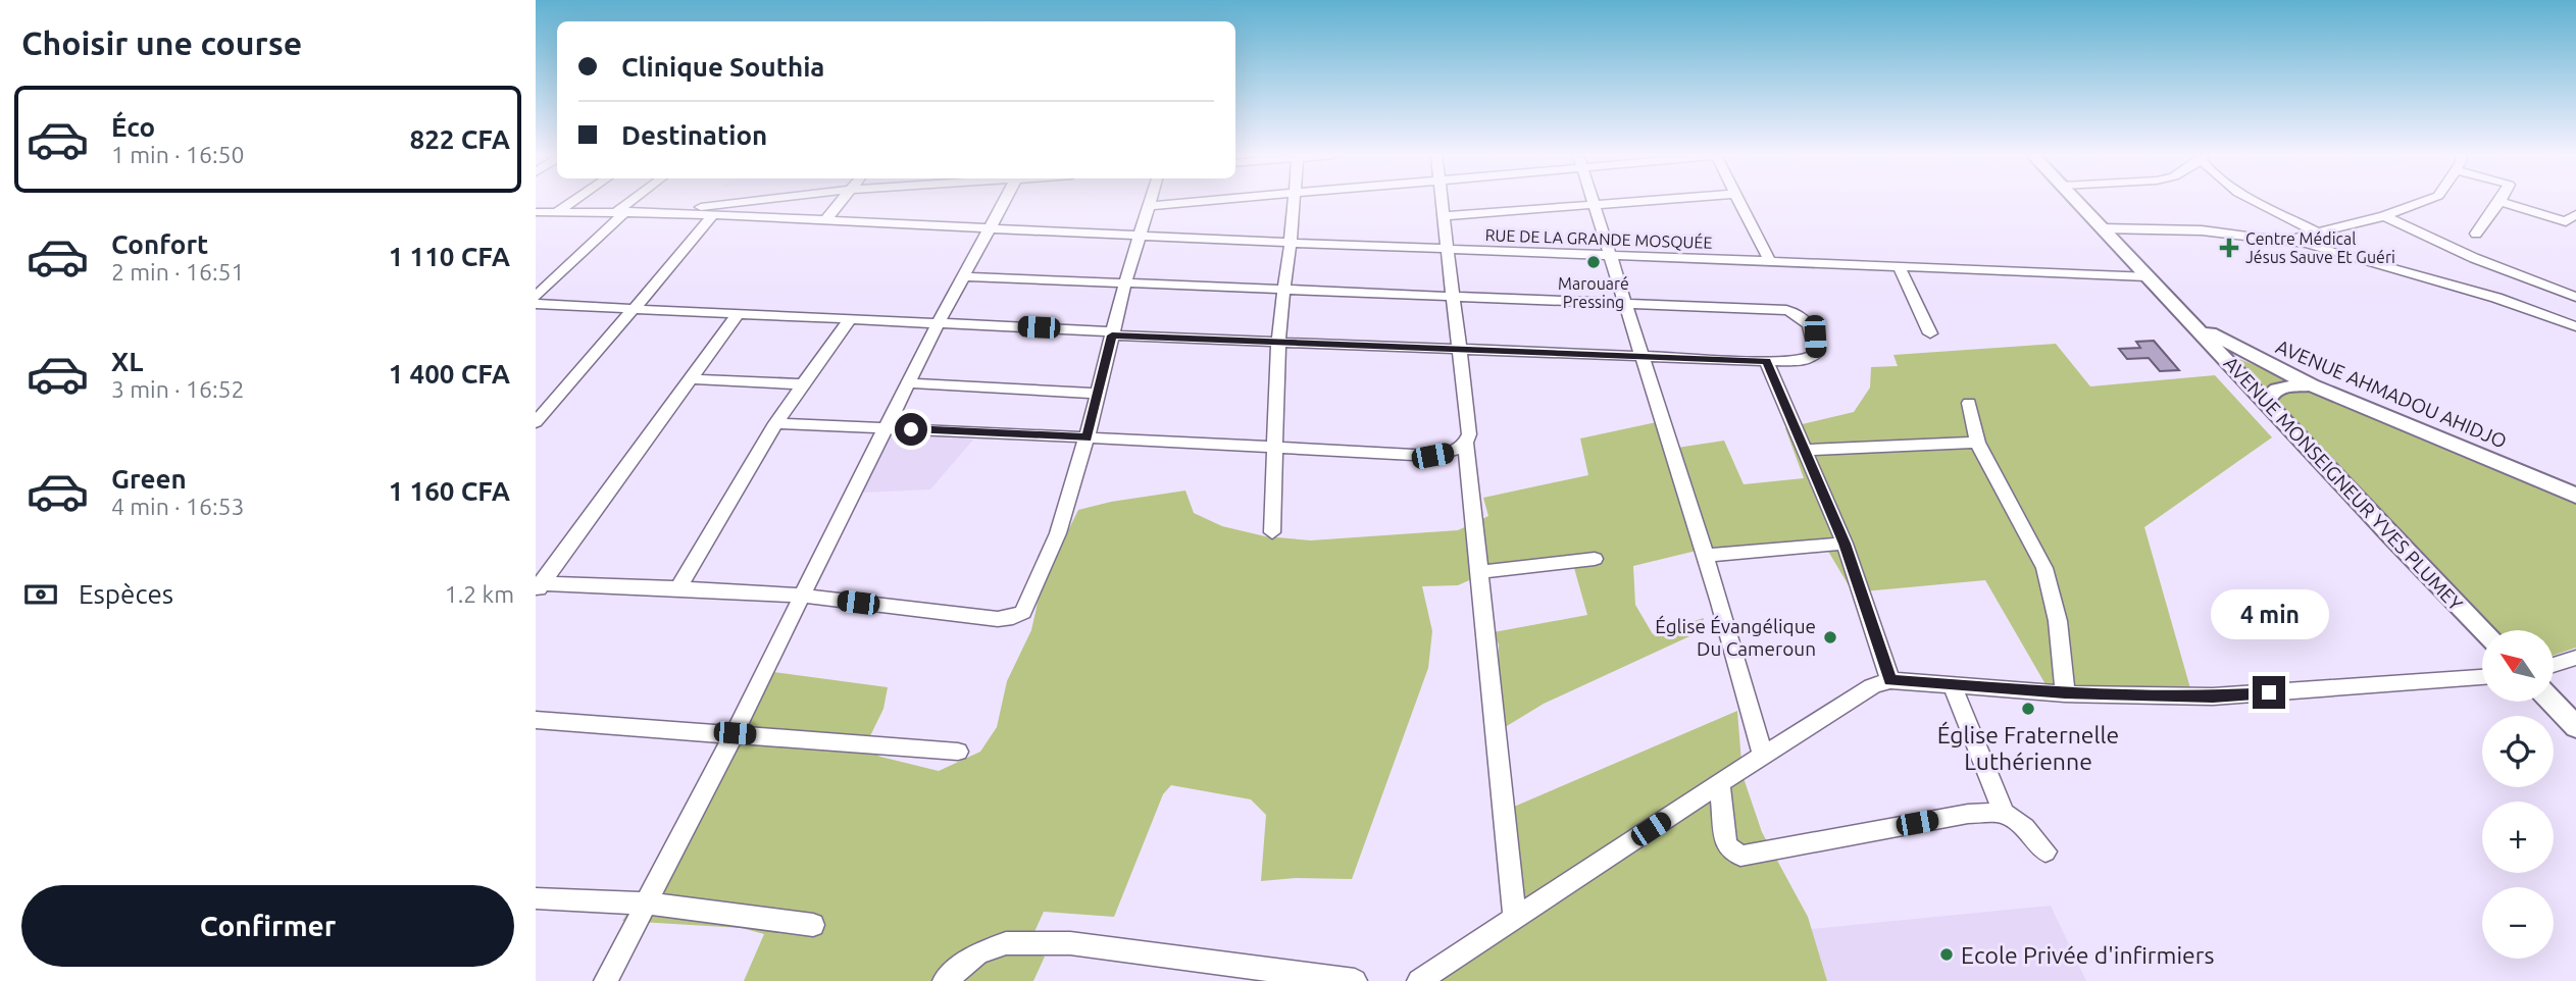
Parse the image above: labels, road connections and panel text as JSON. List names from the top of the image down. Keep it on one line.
{"streets":{"main road":["AVENUE AHMADOU AHIDJO","AVENUE MONSEIGNEUR YVES PLUMEY"],"street":["RUE DE LA GRANDE MOSQUÉE"]},"crossings":[["AVENUE AHMADOU AHIDJO","AVENUE MONSEIGNEUR YVES PLUMEY"]],"places":{"health":["Centre Médical Jésus Sauve Et Guéri"],"other":["Marouaré Pressing","Église Évangélique Du Cameroun","Église Fraternelle Luthérienne","Ecole Privée d'infirmiers"]},"north":"top left","page":{"heading":"Choisir une course","banner":["Clinique Southia","Destination"],"list":[{"name":"Éco","note":"1 min · 16:50","value":"822 CFA"},{"name":"Confort","note":"2 min · 16:51","value":"1 110 CFA"},{"name":"XL","note":"3 min · 16:52","value":"1 400 CFA"},{"name":"Green","note":"4 min · 16:53","value":"1 160 CFA"}],"pay":["Espèces","1.2 km"],"bubble":"4 min","map_buttons":["+","−"],"buttons":"Confirmer"}}
